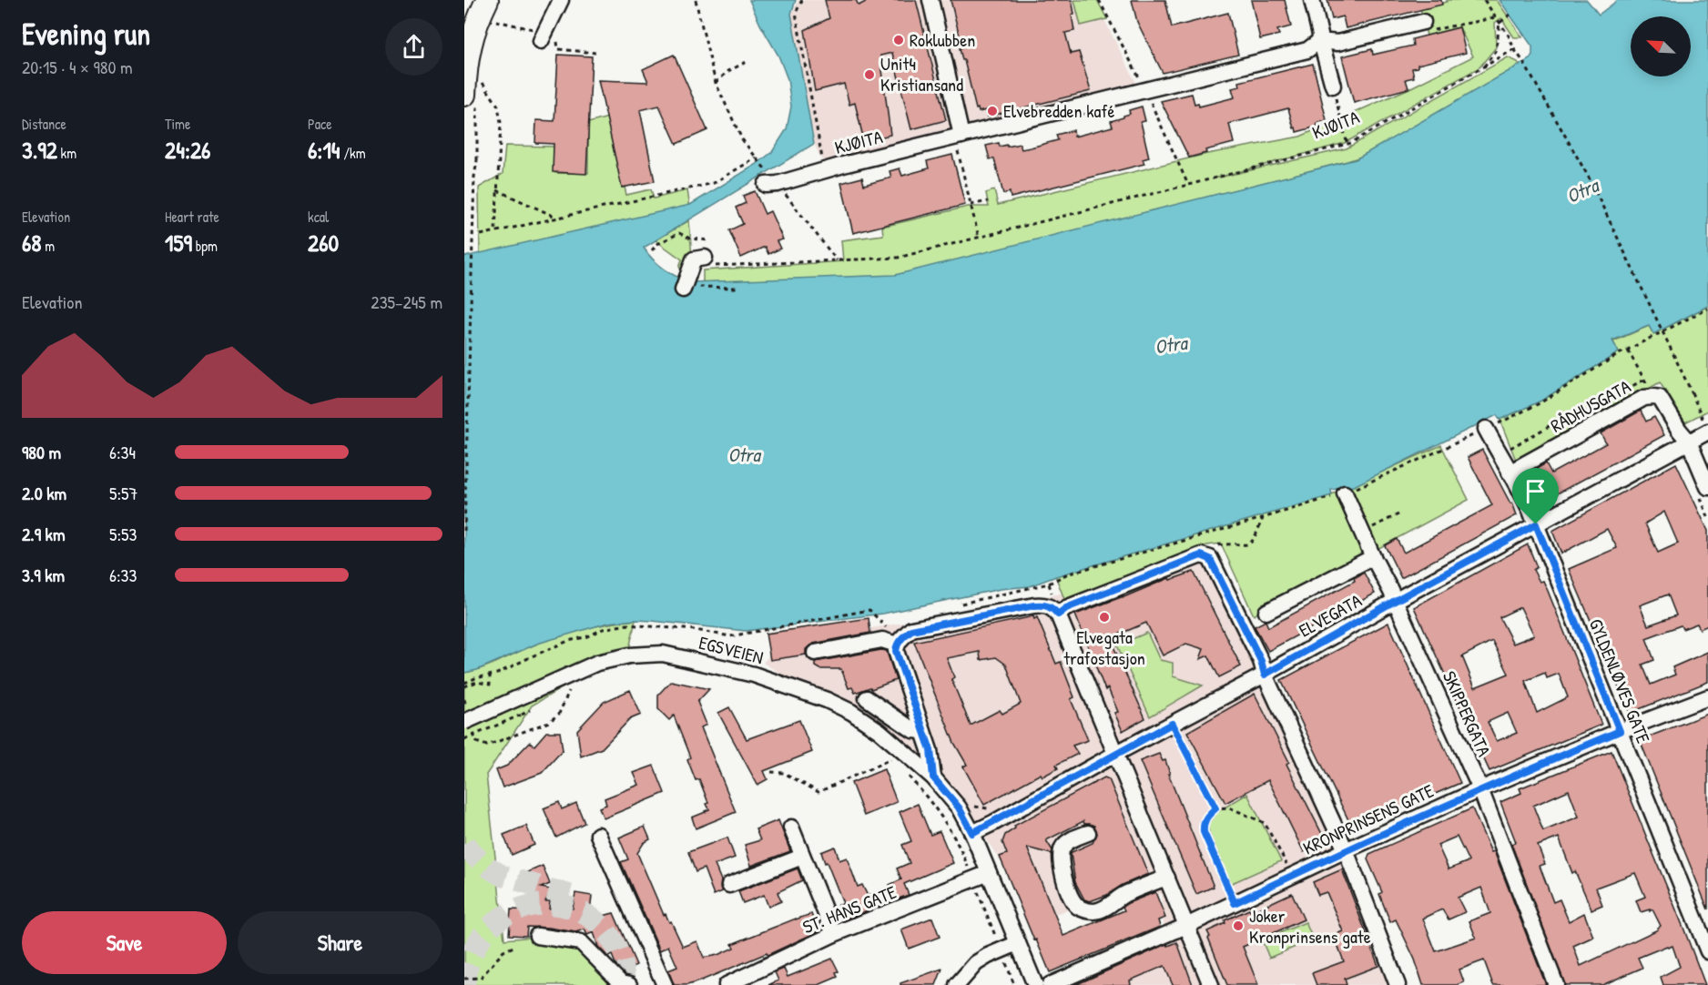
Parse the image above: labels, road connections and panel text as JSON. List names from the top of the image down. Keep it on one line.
{"streets":{"street":["KJØITA","RÅDHUSGATA","ELVEGATA","EGSVEIEN","GYLDENLØVES GATE","SKIPPERGATA","KRONPRINSENS GATE","ST. HANS GATE"]},"crossings":[["RÅDHUSGATA","ELVEGATA"],["RÅDHUSGATA","GYLDENLØVES GATE"],["ELVEGATA","EGSVEIEN"],["ELVEGATA","GYLDENLØVES GATE"],["ELVEGATA","SKIPPERGATA"],["EGSVEIEN","ST. HANS GATE"],["GYLDENLØVES GATE","KRONPRINSENS GATE"],["SKIPPERGATA","KRONPRINSENS GATE"]],"water":["Otra"],"places":["Roklubben","Unit4 Kristiansand","Elvebredden kafé","Elvegata trafostasjon","Joker Kronprinsens gate"],"north":"top left","page":{"heading":["Evening run","20:15 · 4 × 980 m"],"stats":[["Distance","3.92 km"],["Time","24:26"],["Pace","6:14 /km"],["Elevation","68 m"],["Heart rate","159 bpm"],["kcal","260"]],"chart":["Elevation","235–245 m"],"list":[{"name":"980 m","note":"6:34"},{"name":"2.0 km","note":"5:57"},{"name":"2.9 km","note":"5:53"},{"name":"3.9 km","note":"6:33"}],"buttons":["Save","Share"]}}
